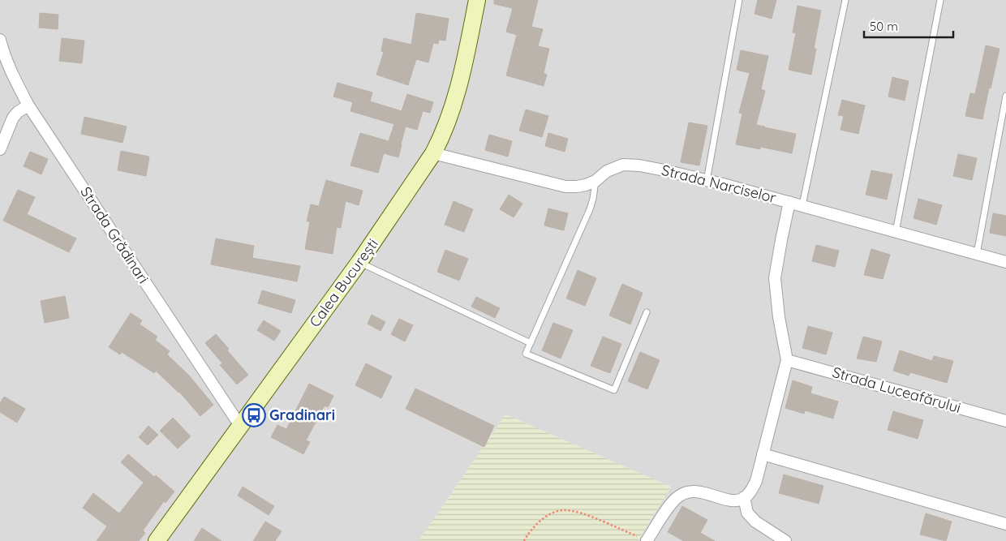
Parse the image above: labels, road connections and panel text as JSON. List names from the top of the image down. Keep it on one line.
{"streets":{"main road":["Calea București"],"street":["Strada Narciselor","Strada Grădinari","Strada Luceafărului"]},"crossings":[["Strada Narciselor","Calea București"],["Strada Grădinari","Calea București"]],"places":{"bus stop":["Gradinari"]},"scale_bar":"50 m"}
